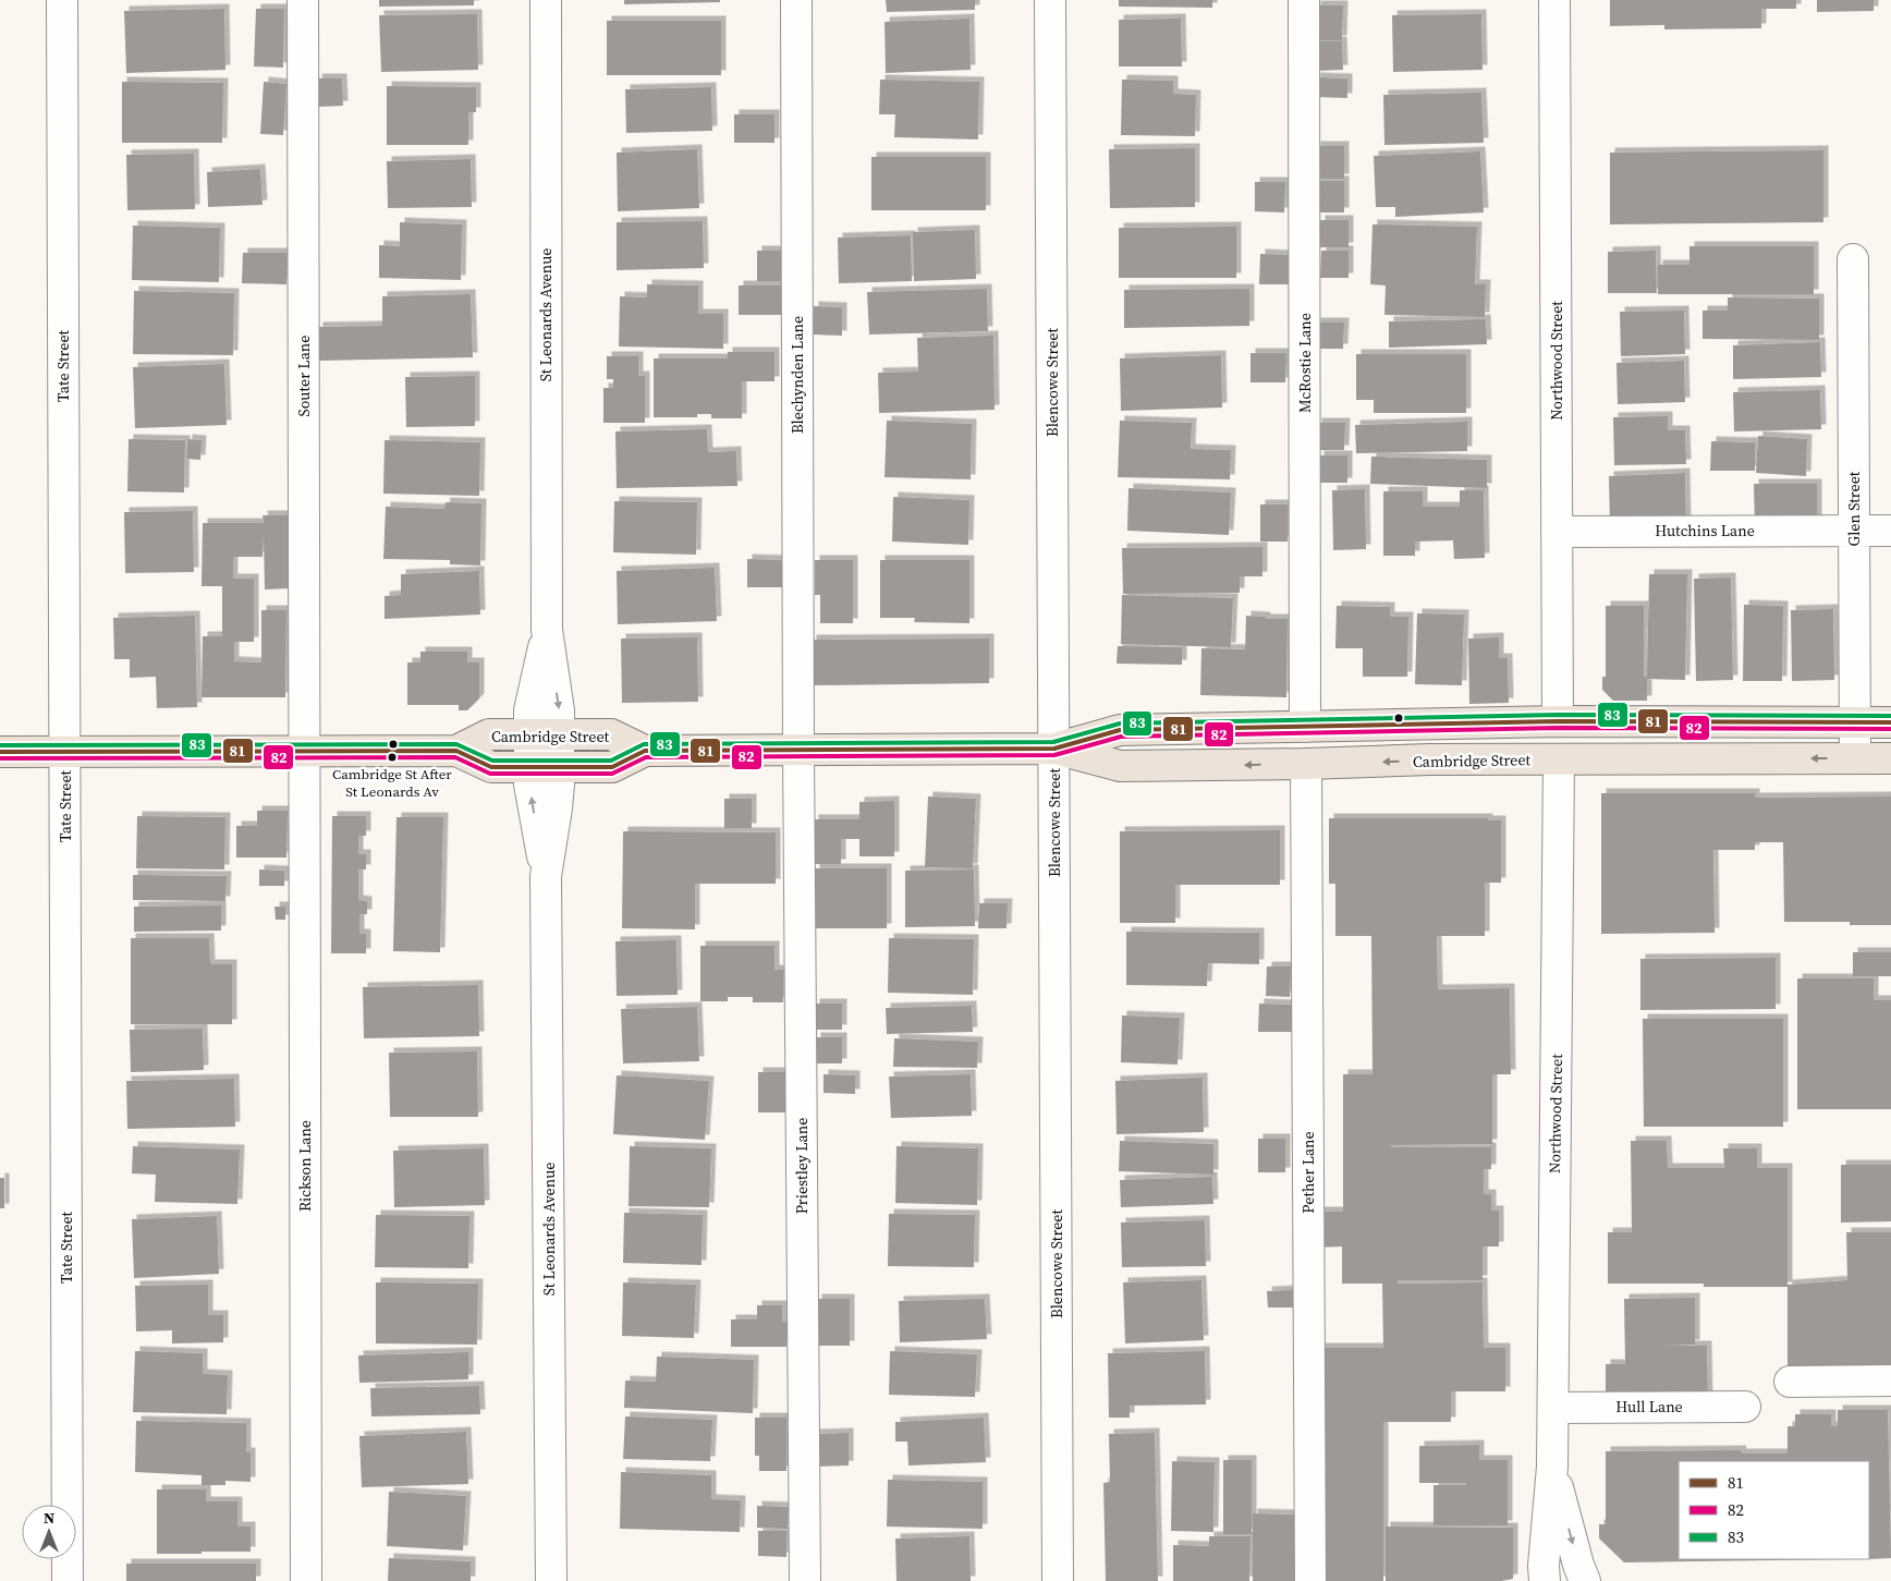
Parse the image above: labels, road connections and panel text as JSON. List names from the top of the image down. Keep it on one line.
{"streets":{"main road":["Cambridge Street"],"street":["St Leonards Avenue","Northwood Street","McRostie Lane","Tate Street","Blechynden Lane","Souter Lane","Blencowe Street","Glen Street","Hutchins Lane","Rickson Lane","Priestley Lane","Pether Lane","Hull Lane"]},"crossings":[["St Leonards Avenue","Cambridge Street"],["Northwood Street","Hutchins Lane"],["Northwood Street","Cambridge Street"],["Northwood Street","Hull Lane"],["McRostie Lane","Cambridge Street"],["Tate Street","Cambridge Street"],["Blechynden Lane","Cambridge Street"],["Blechynden Lane","Priestley Lane"],["Souter Lane","Cambridge Street"],["Souter Lane","Rickson Lane"],["Blencowe Street","Cambridge Street"],["Glen Street","Hutchins Lane"],["Glen Street","Cambridge Street"],["Cambridge Street","Rickson Lane"],["Cambridge Street","Priestley Lane"],["Cambridge Street","Pether Lane"]],"places":["Cambridge St After St Leonards Av"],"lines":["transit line 83","transit line 81","transit line 82"],"legend":["81","82","83"],"north":"top"}
